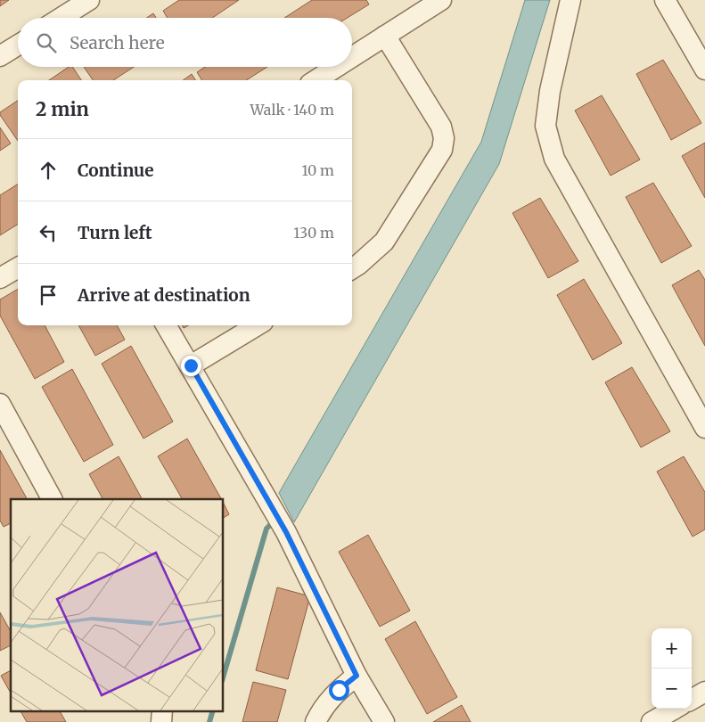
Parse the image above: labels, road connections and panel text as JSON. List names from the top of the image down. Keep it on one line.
{"page":{"search":"Search here","heading":["2 min","Walk · 140 m"],"list":[["Continue","10 m"],["Turn left","130 m"],"Arrive at destination"],"map_buttons":["+","−"]}}
